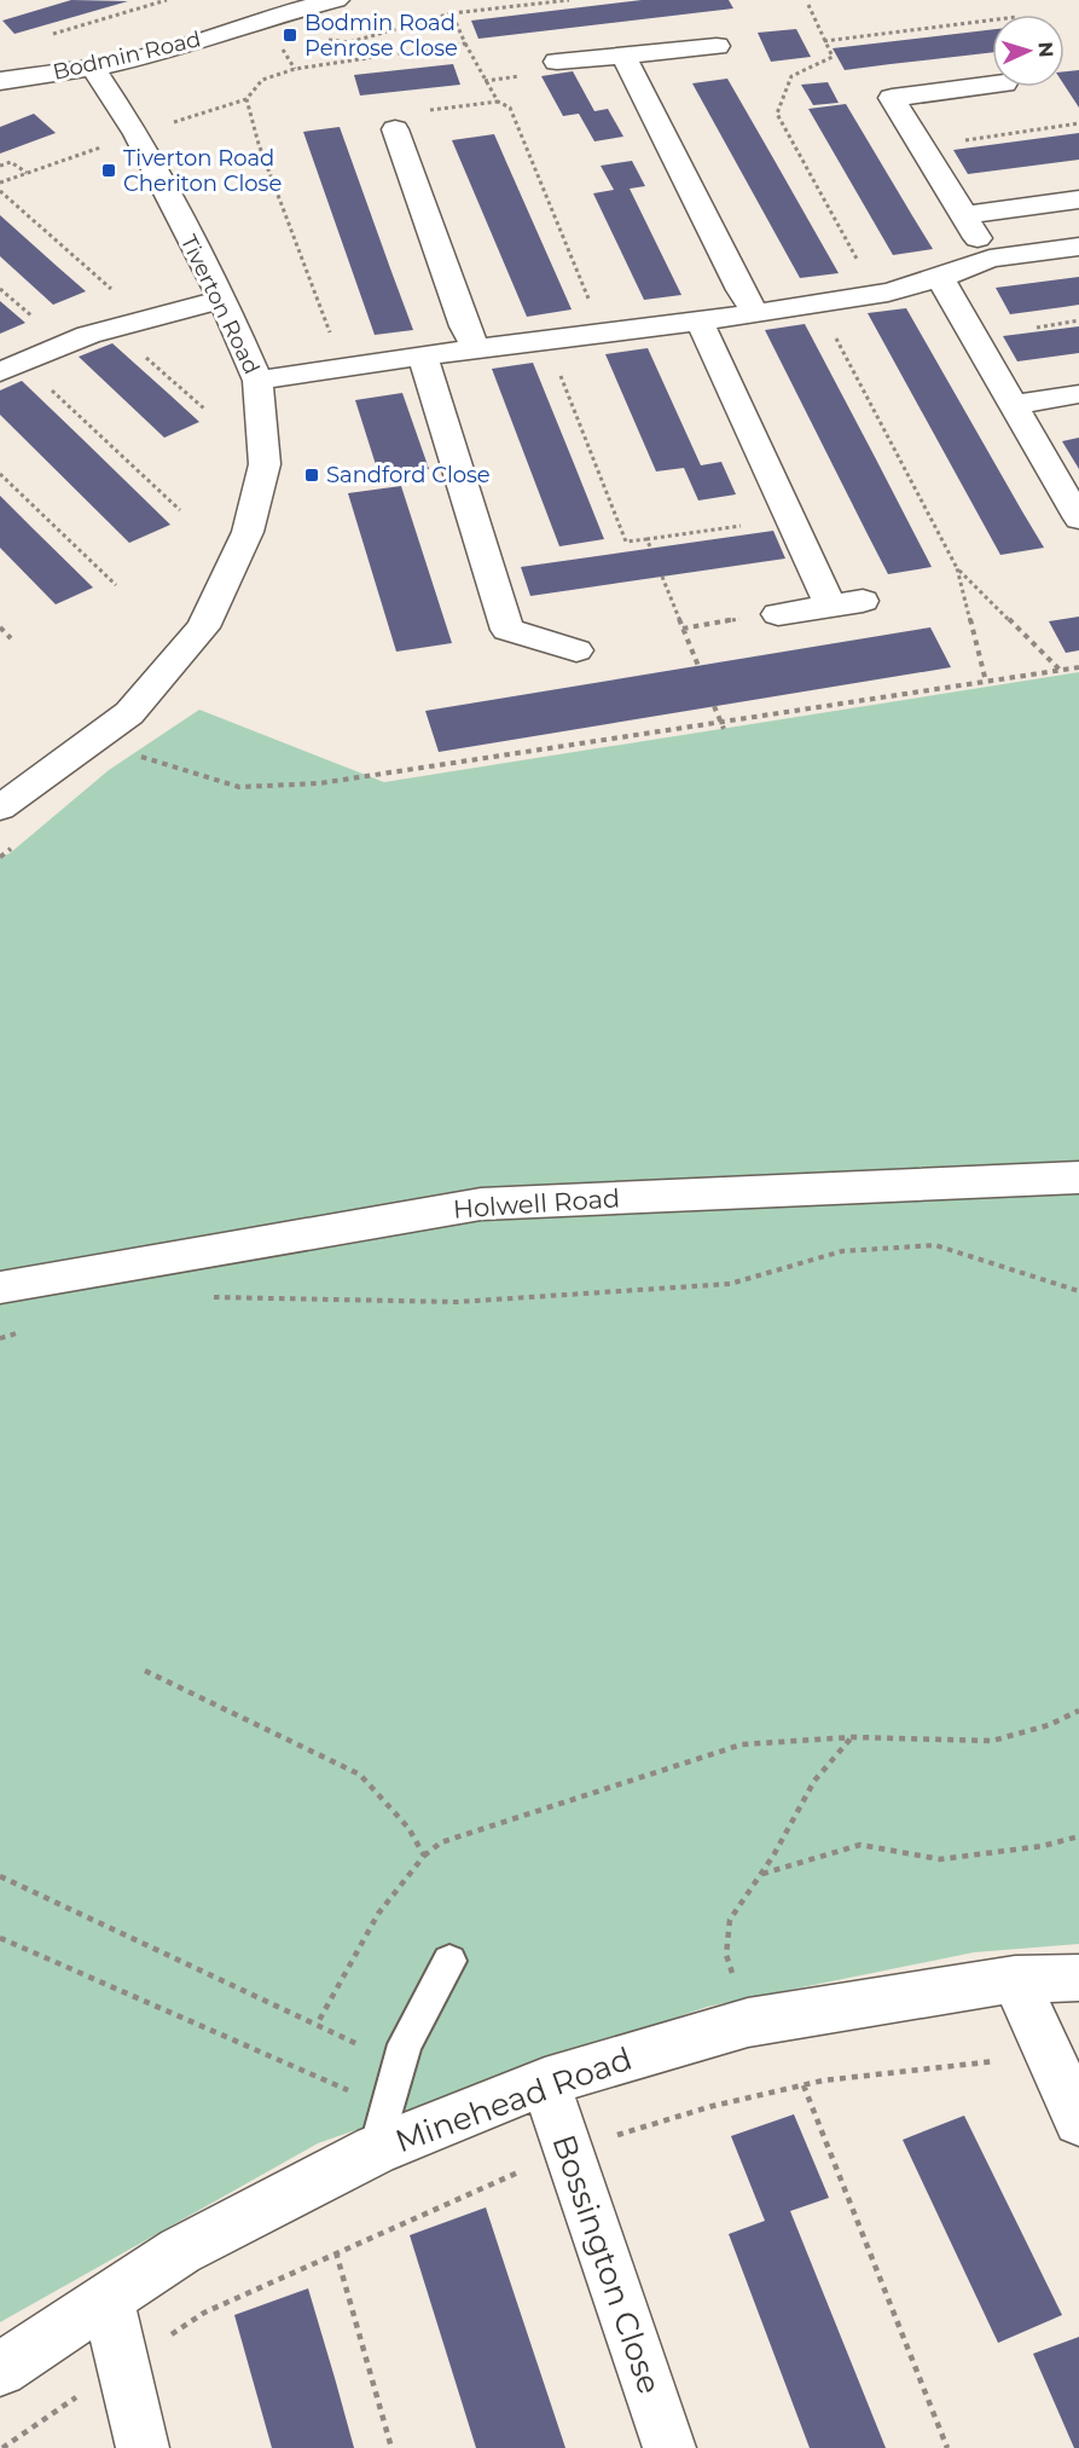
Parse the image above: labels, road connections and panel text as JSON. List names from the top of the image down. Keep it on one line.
{"streets":{"street":["Bodmin Road","Tiverton Road","Holwell Road","Minehead Road","Bossington Close"]},"crossings":[["Bodmin Road","Tiverton Road"],["Minehead Road","Bossington Close"]],"places":{"transit":["Bodmin Road Penrose Close","Tiverton Road Cheriton Close","Sandford Close"]},"north":"right"}
